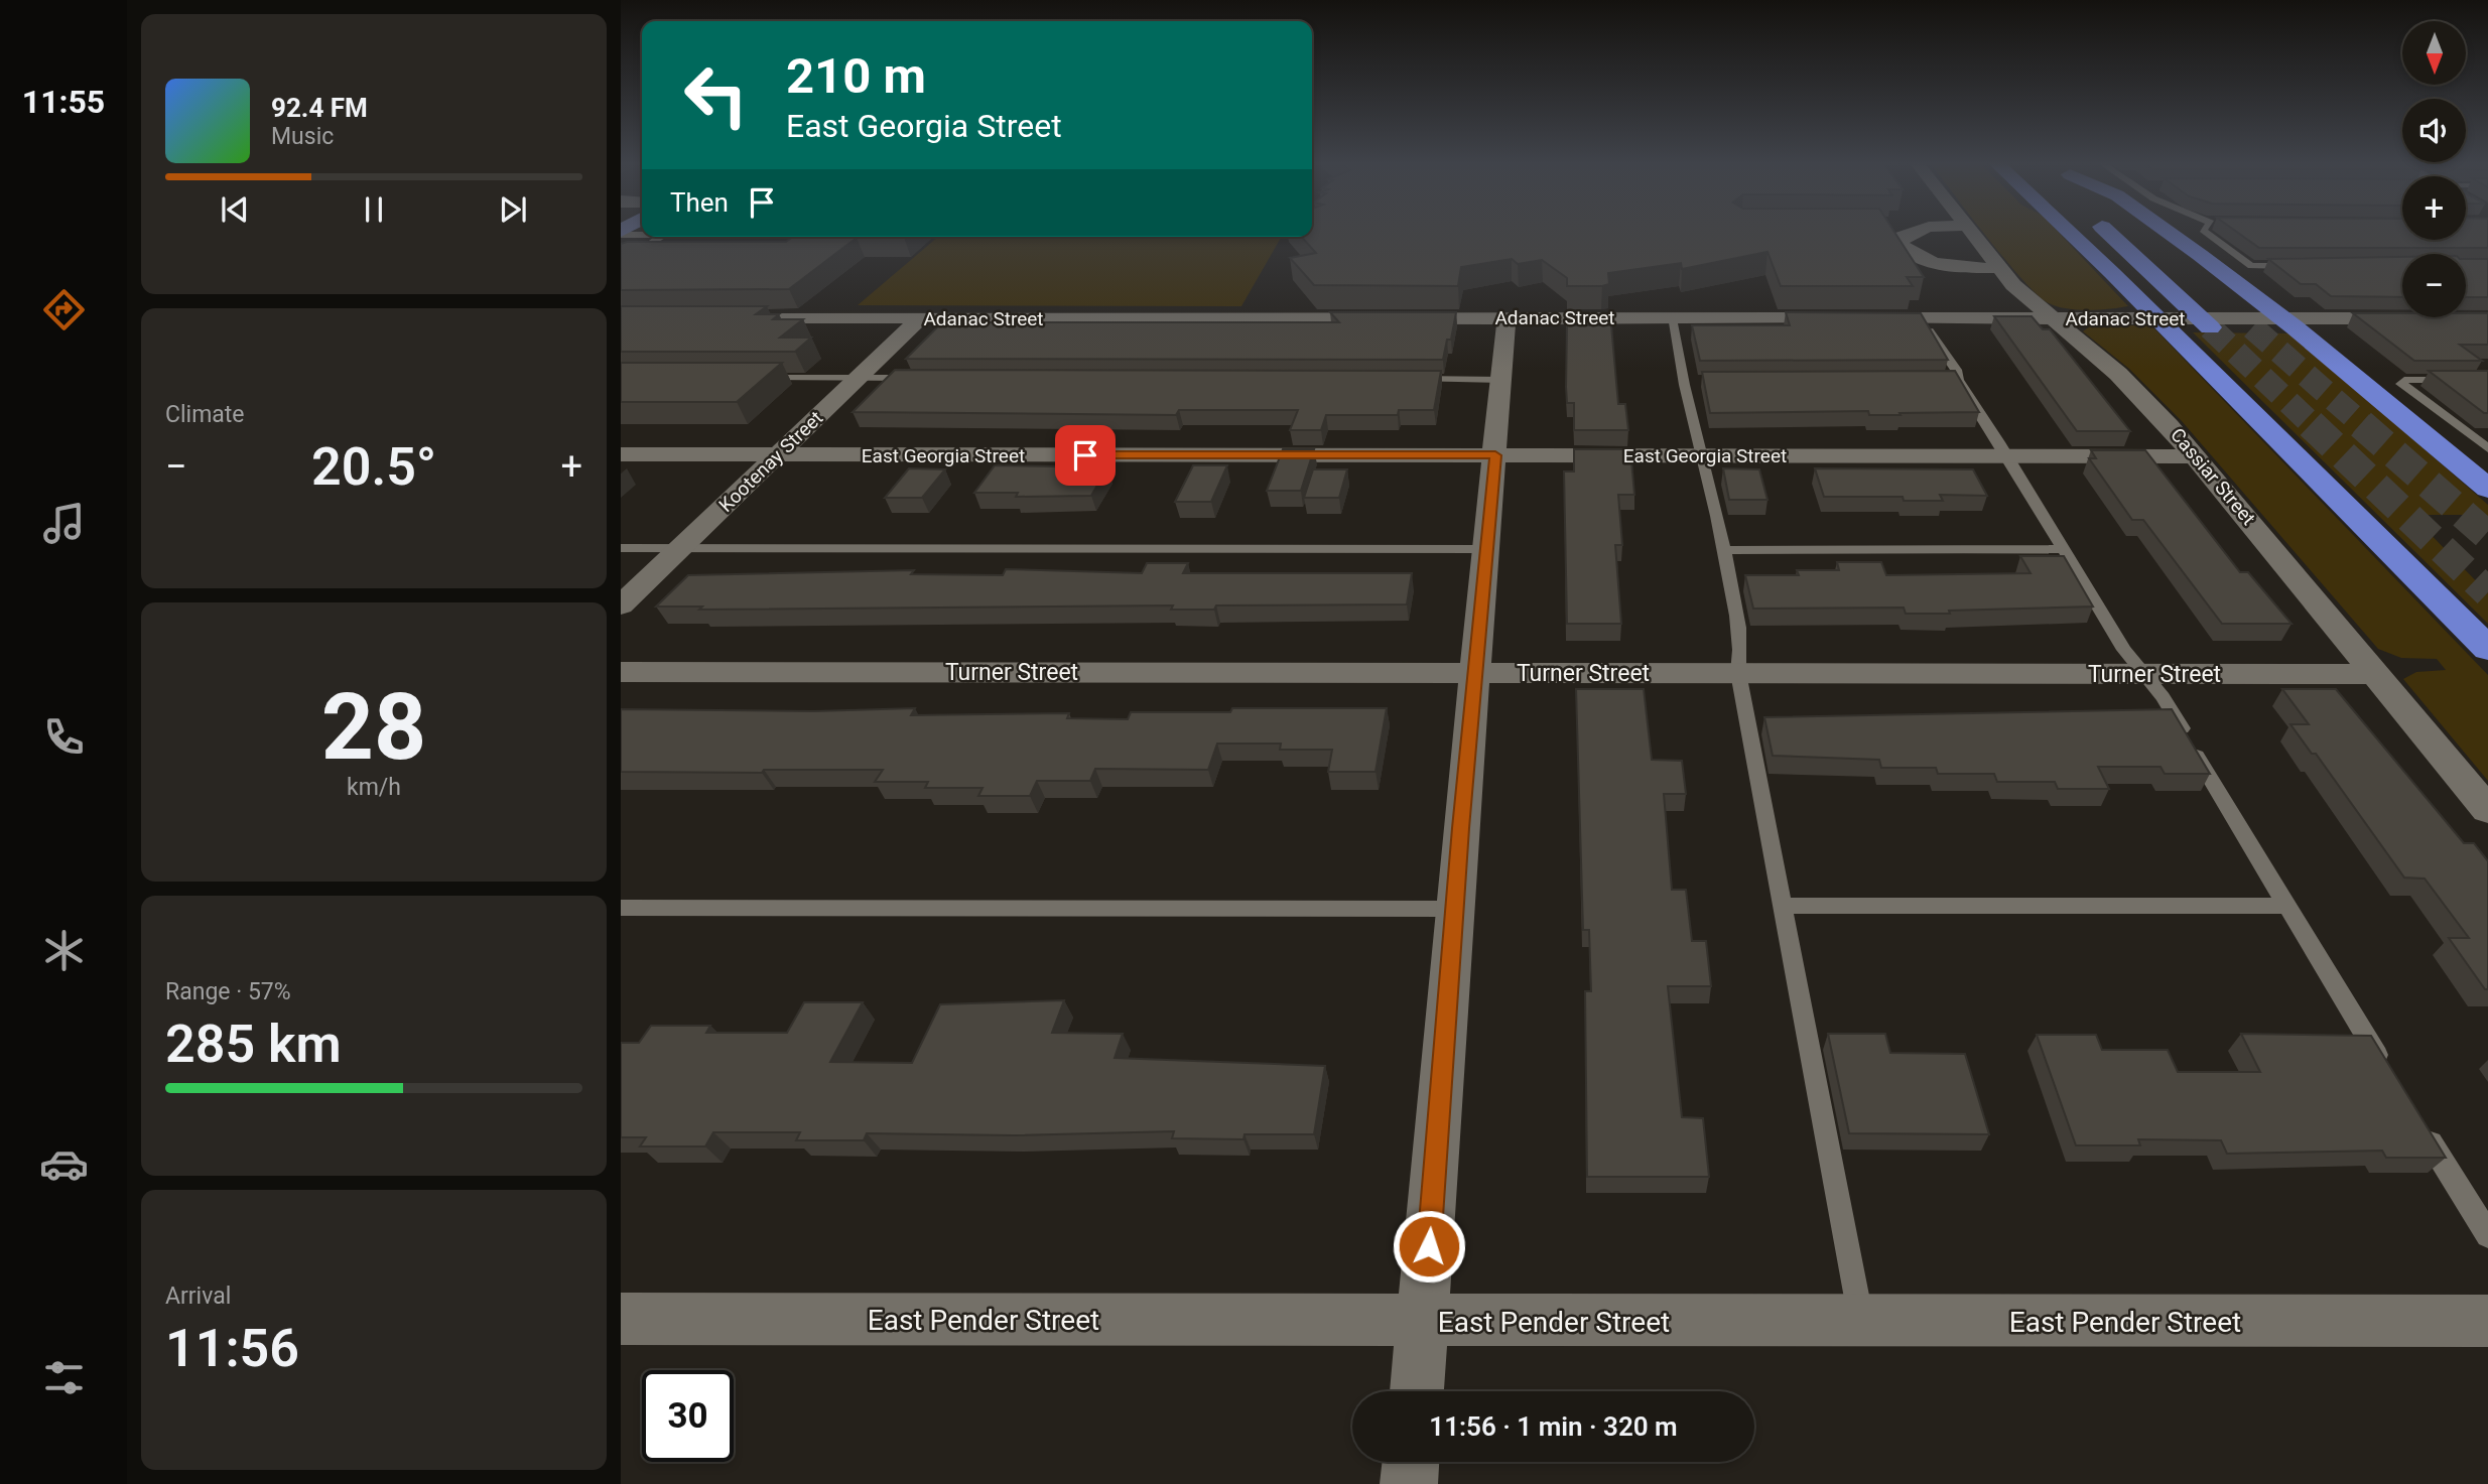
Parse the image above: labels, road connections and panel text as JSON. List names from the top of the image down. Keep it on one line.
{"streets":{"street":["Adanac Street","East Georgia Street","Kootenay Street","Cassiar Street","Turner Street","East Pender Street"]},"crossings":[["Adanac Street","Kootenay Street"],["Adanac Street","Cassiar Street"],["East Georgia Street","Kootenay Street"],["East Georgia Street","Cassiar Street"],["Cassiar Street","Turner Street"]],"north":"bottom","page":{"tabs":"11:55","map_buttons":["+","−"],"turn":["210 m","East Georgia Street"],"song":["92.4 FM","Music"],"then":"Then","tile":["Climate",["28","km/h"],["Range · 57%","285 km"],["Arrival","11:56"]],"heat":["−","20.5°","+"],"limit":"30","trip":"11:56 · 1 min · 320 m"}}
